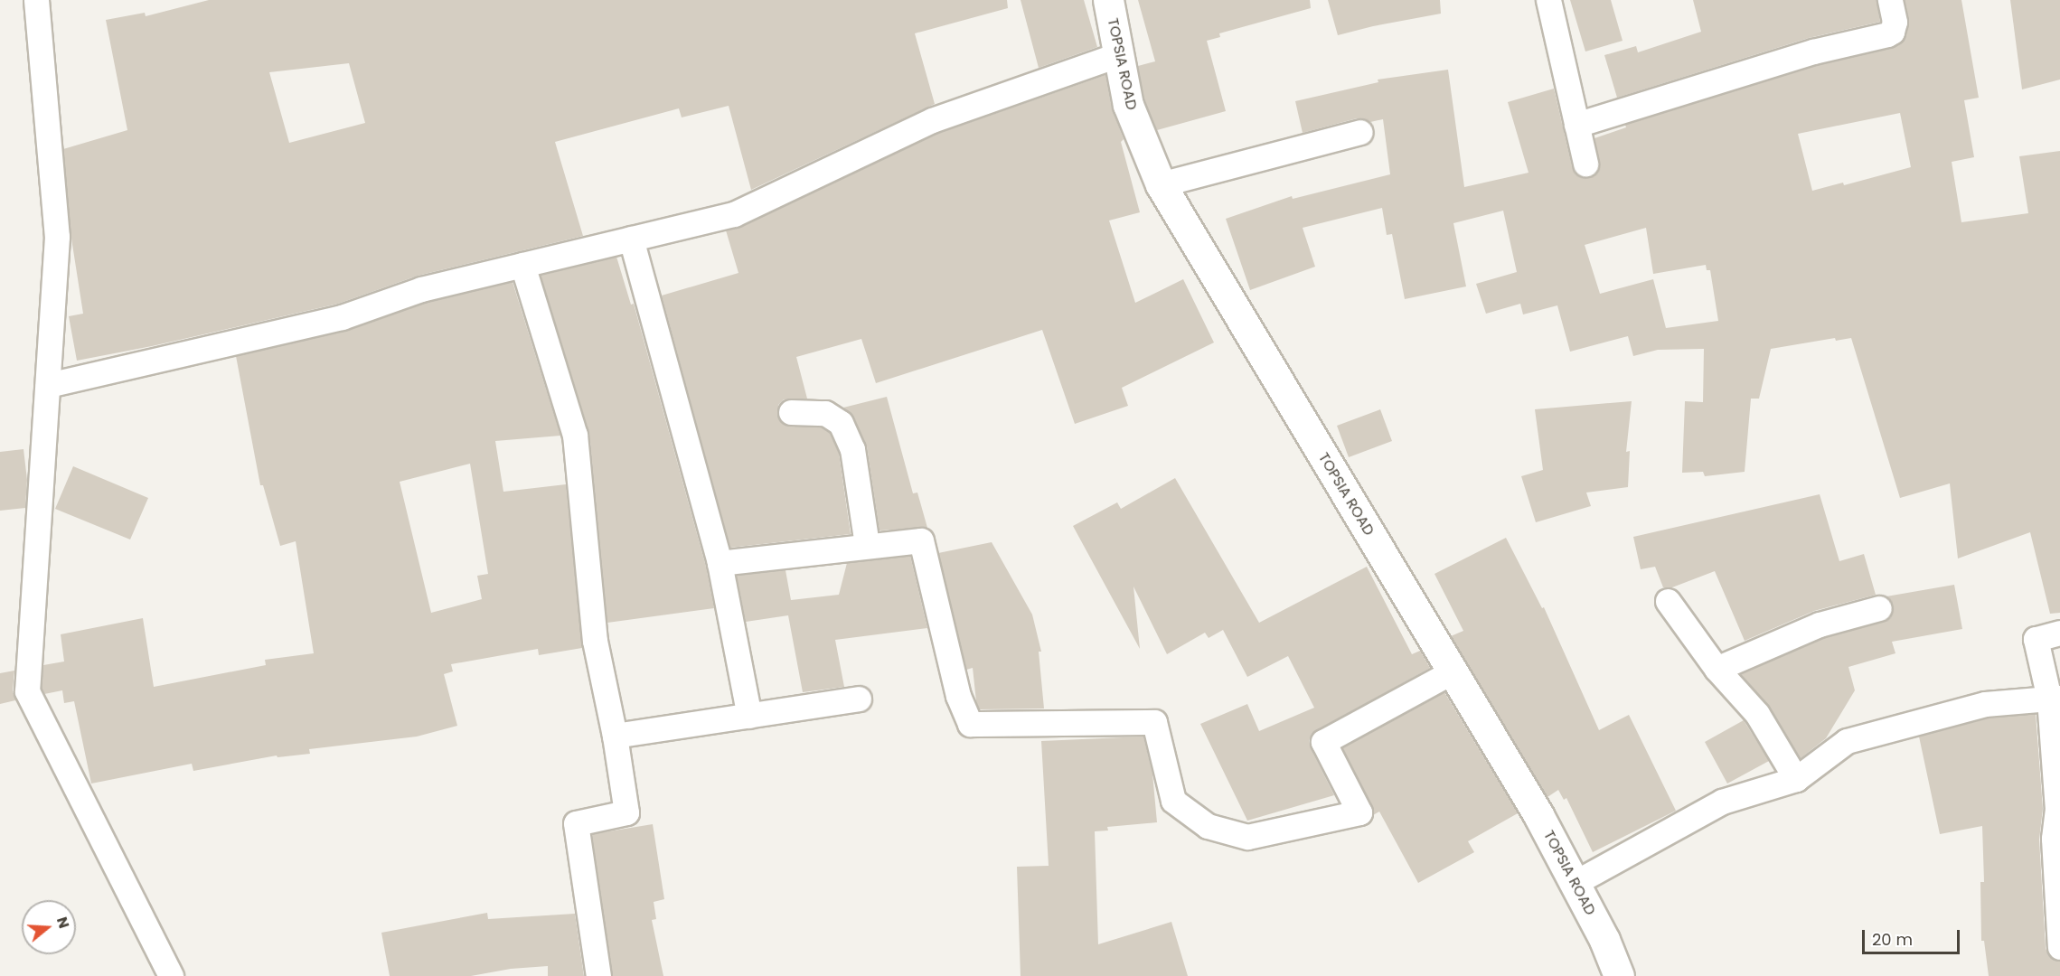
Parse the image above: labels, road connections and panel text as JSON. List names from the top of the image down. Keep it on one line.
{"streets":{"street":["TOPSIA ROAD"]},"scale_bar":"20 m","north":"right"}
